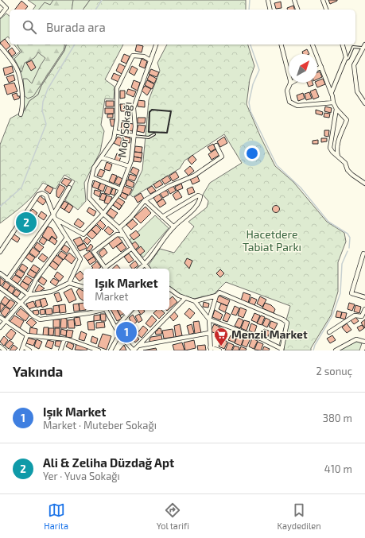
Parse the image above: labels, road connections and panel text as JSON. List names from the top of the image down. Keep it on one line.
{"streets":{"street":["Mor Sokağı"]},"parks":["Hacetdere Tabiat Parkı"],"places":{"supermarket":["Menzil Market"]},"north":"top right","page":{"search":"Burada ara","pins":["2","1"],"popup":["Işık Market","Market"],"heading":["Yakında","2 sonuç"],"list":[{"mark":"1","name":"Işık Market","note":"Market · Muteber Sokağı","value":"380 m"},{"mark":"2","name":"Ali & Zeliha Düzdağ Apt","note":"Yer · Yuva Sokağı","value":"410 m"}],"nav":["Harita","Yol tarifi","Kaydedilen"]}}
